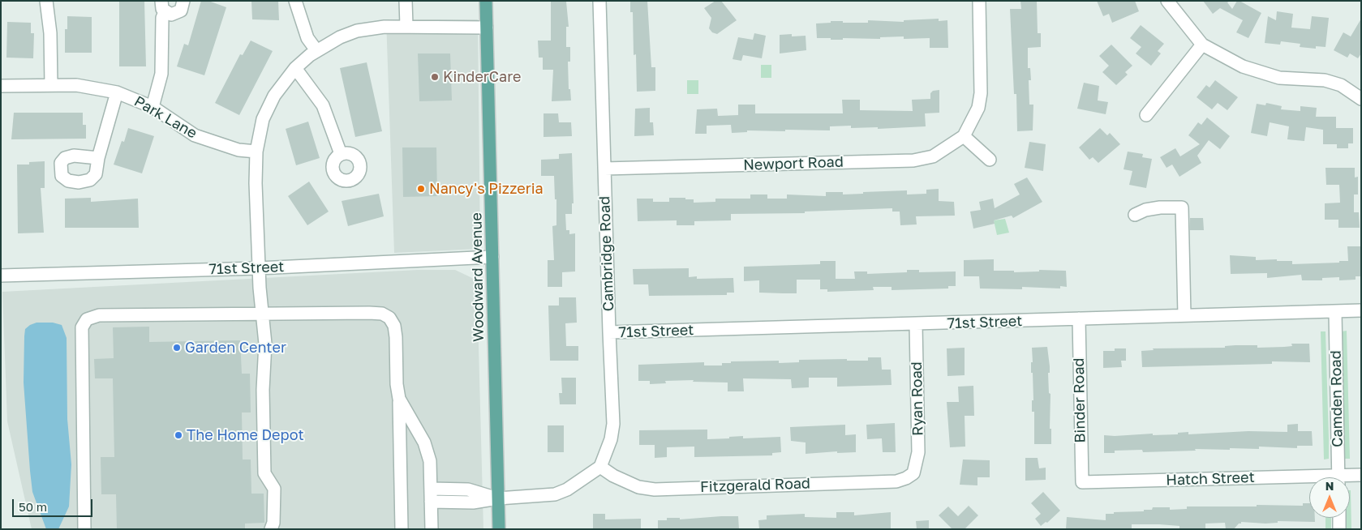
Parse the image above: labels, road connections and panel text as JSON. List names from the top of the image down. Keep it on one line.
{"streets":{"main road":["Woodward Avenue"],"street":["Park Lane","Newport Road","Cambridge Road","71st Street","Ryan Road","Camden Road","Binder Road","Hatch Street","Fitzgerald Road"]},"crossings":[["Newport Road","Cambridge Road"],["Cambridge Road","71st Street"],["Cambridge Road","Fitzgerald Road"],["71st Street","Woodward Avenue"],["71st Street","Ryan Road"],["71st Street","Camden Road"],["71st Street","Binder Road"],["Ryan Road","Fitzgerald Road"],["Binder Road","Hatch Street"]],"places":["KinderCare","Nancy's Pizzeria","Garden Center","The Home Depot"],"scale_bar":"50 m","north":"top"}
